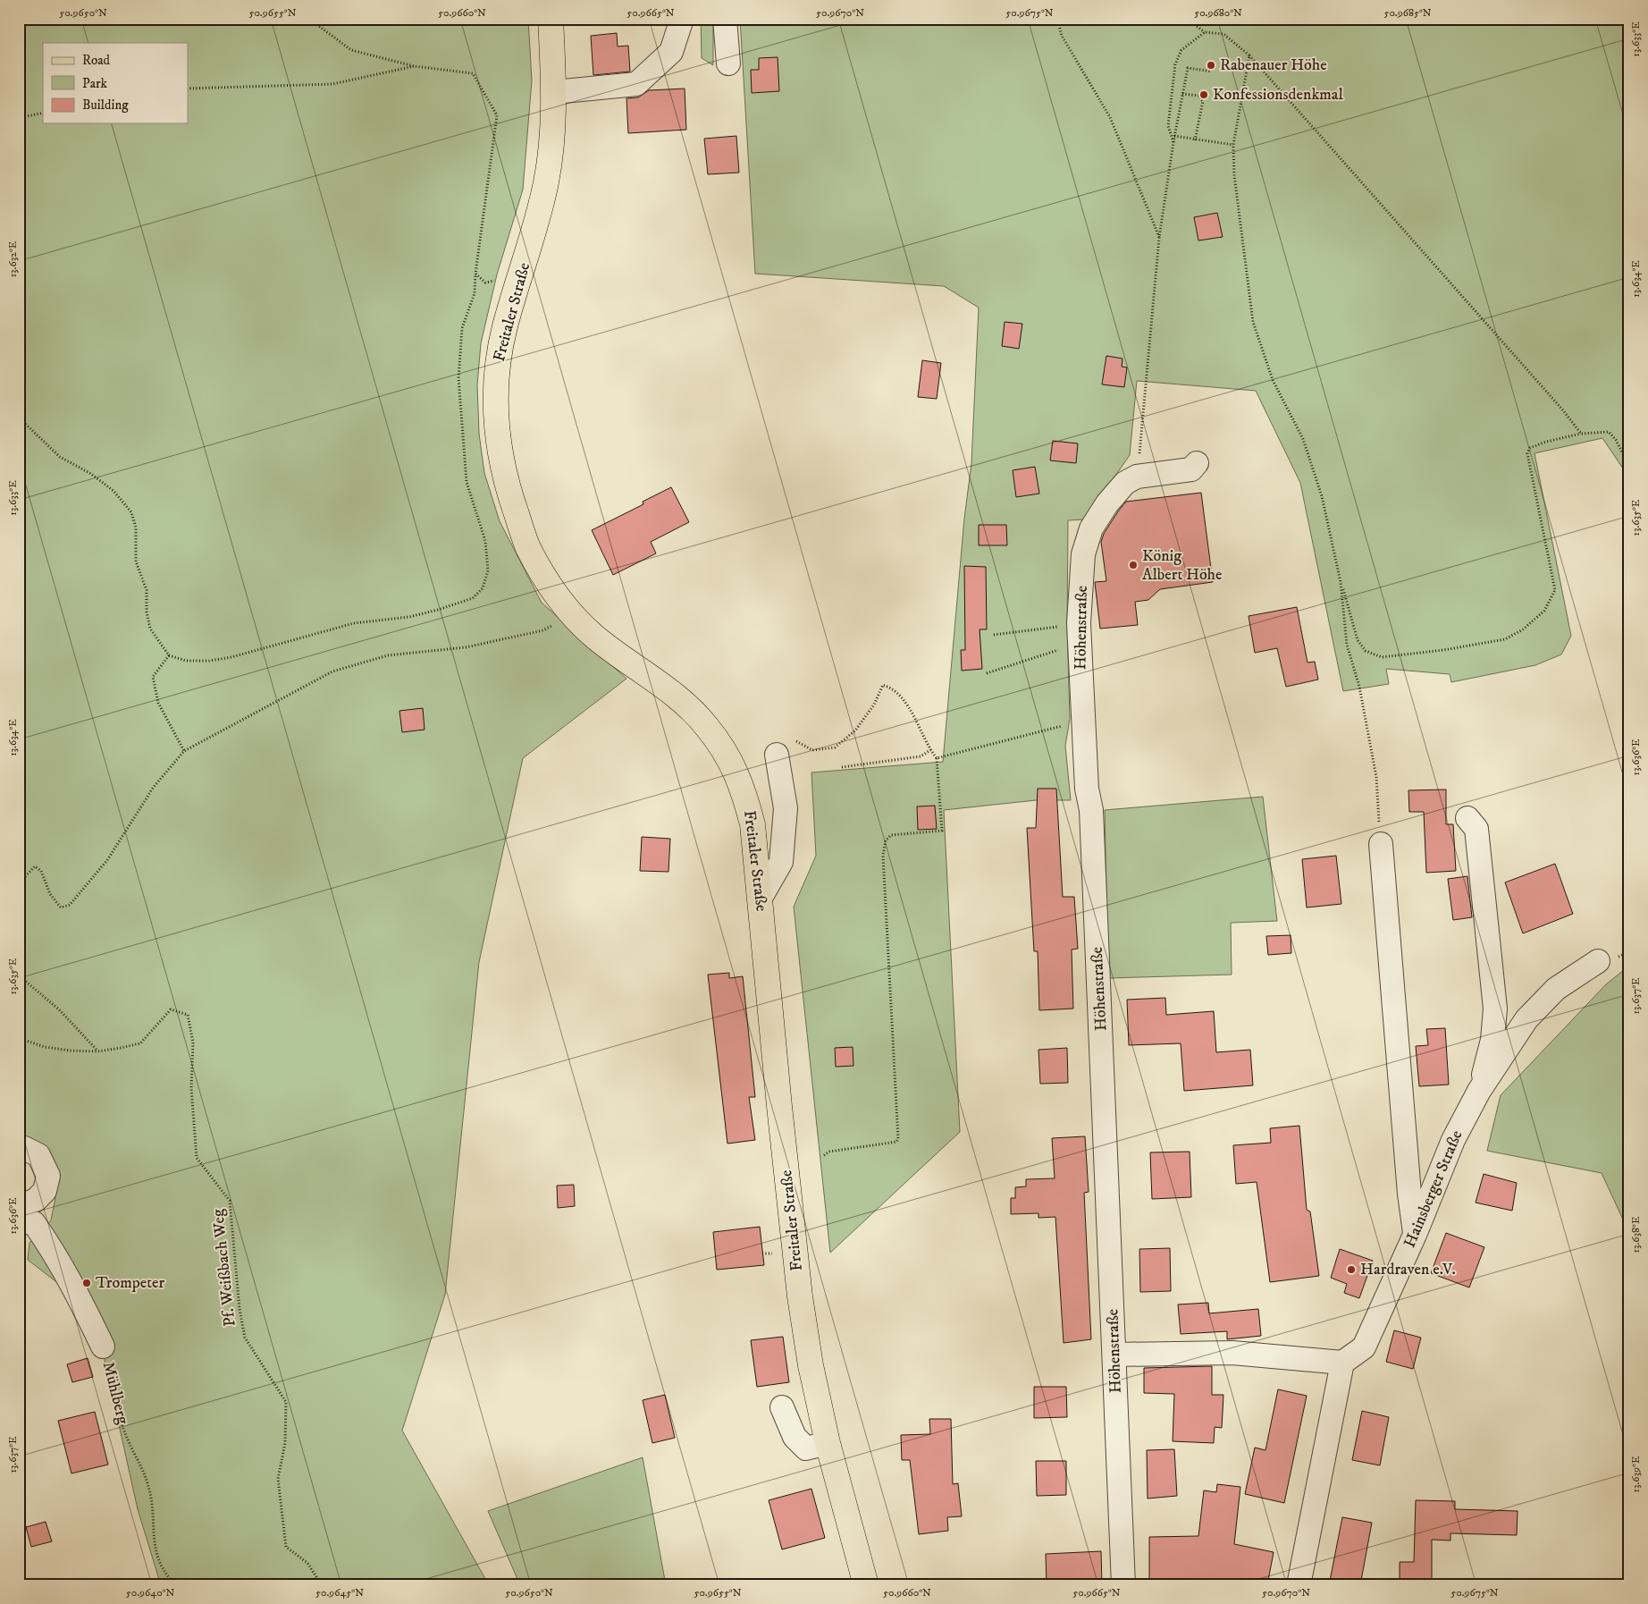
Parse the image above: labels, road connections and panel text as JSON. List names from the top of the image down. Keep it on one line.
{"streets":{"main road":["Freitaler Straße"],"street":["Höhenstraße","Hainsberger Straße","Mühlberg"],"path":["Pf. Weißbach Weg"]},"places":["Rabenauer Höhe","Konfessionsdenkmal","König Albert Höhe","Hardraven e.V.","Trompeter"],"legend":["Road","Park","Building"],"coordinates":["50.9650°N","50.9655°N","50.9660°N","50.9665°N","50.9670°N","50.9675°N","50.9680°N","50.9685°N","13.633°E","13.632°E","13.634°E","13.635°E","13.636°E","13.637°E","13.638°E","13.639°E","50.9640°N","50.9645°N"]}
